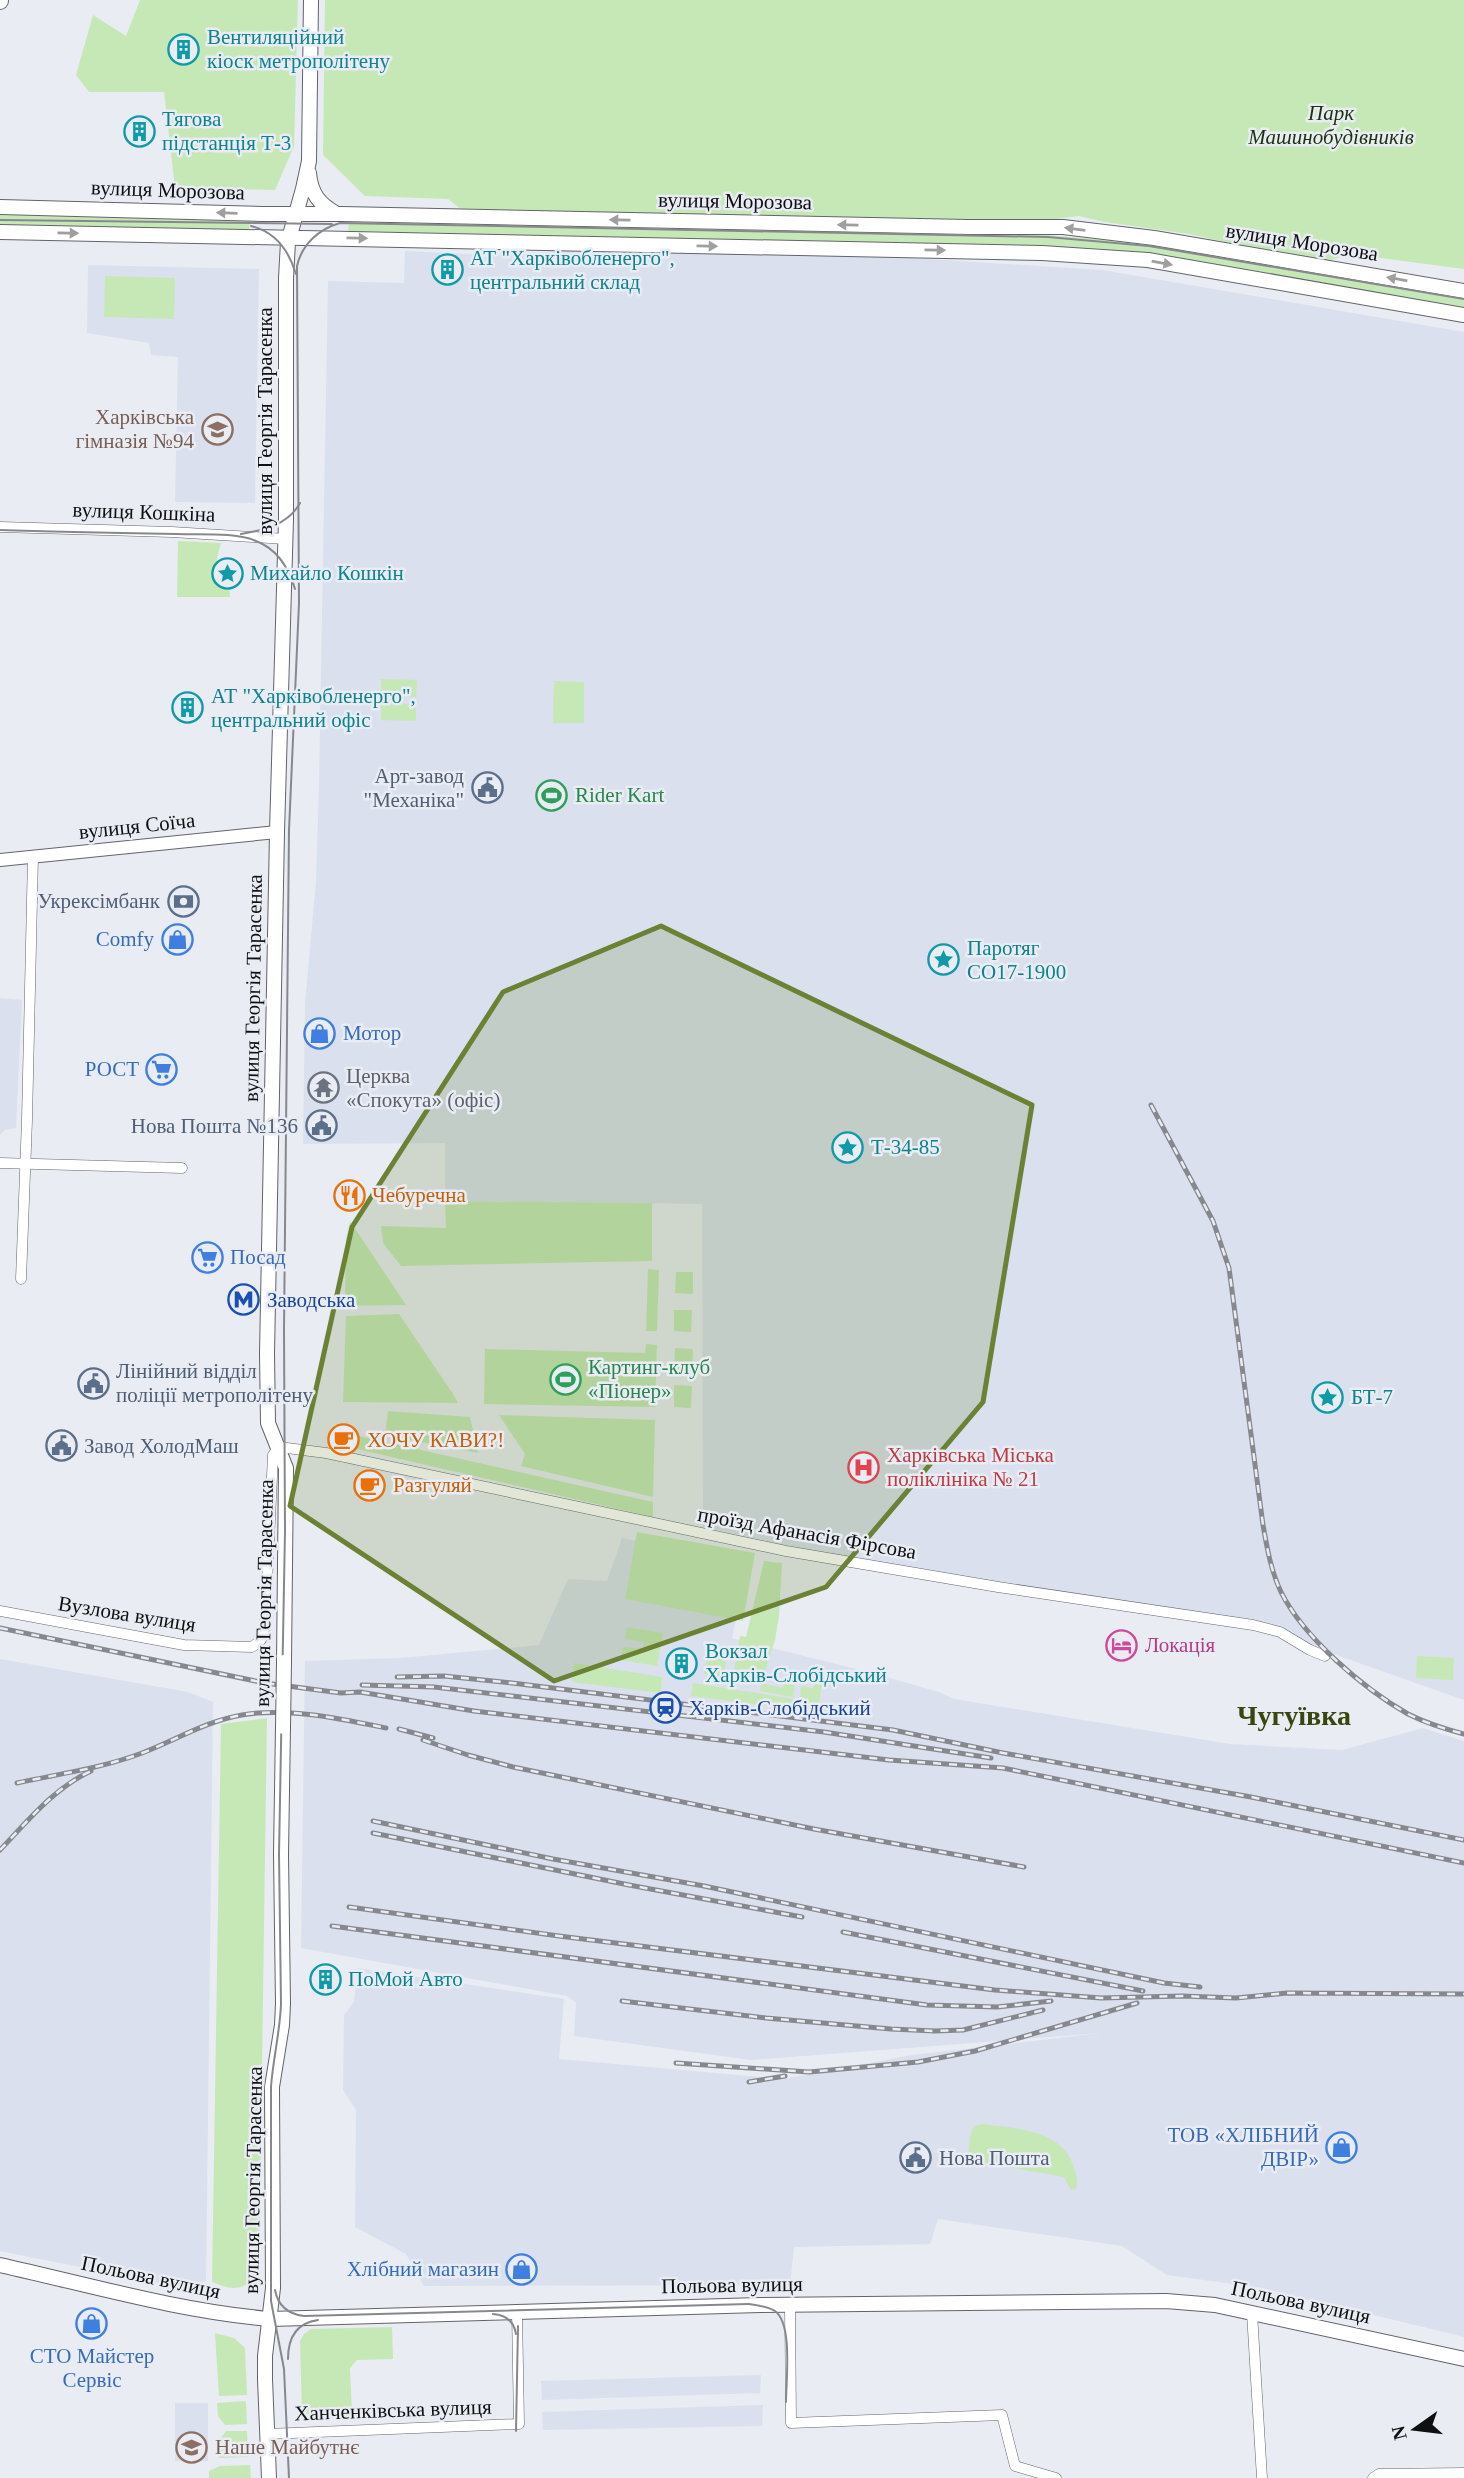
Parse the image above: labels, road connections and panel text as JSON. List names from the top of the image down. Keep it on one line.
{"streets":{"main road":["вулиця Морозова","вулиця Георгія Тарасенка","Польова вулиця"],"street":["вулиця Кошкіна","вулиця Соїча","проїзд Афанасія Фірсова","Вузлова вулиця","Ханченківська вулиця"]},"crossings":[["вулиця Морозова","вулиця Георгія Тарасенка"],["вулиця Георгія Тарасенка","вулиця Кошкіна"],["вулиця Георгія Тарасенка","вулиця Соїча"],["вулиця Георгія Тарасенка","проїзд Афанасія Фірсова"],["вулиця Георгія Тарасенка","Вузлова вулиця"],["вулиця Георгія Тарасенка","Польова вулиця"],["вулиця Георгія Тарасенка","Ханченківська вулиця"],["проїзд Афанасія Фірсова","Вузлова вулиця"],["Польова вулиця","Ханченківська вулиця"]],"districts":["Чугуївка"],"parks":["Парк Машинобудівників"],"places":{"building":["Вентиляційний кіоск метрополітену","Тягова підстанція Т-3","АТ \"Харківобленерго\", центральний склад","АТ \"Харківобленерго\", центральний офіс","Вокзал Харків-Слобідський","ПоМой Авто"],"school or university":["Харківська гімназія №94","Наше Майбутнє"],"place":["Михайло Кошкін","Паротяг СО17-1900","Т-34-85","БТ-7"],"public building":["Арт-завод \"Механіка\"","Нова Пошта №136","Лінійний відділ поліції метрополітену","Завод ХолодМаш","Нова Пошта"],"sports":["Rider Kart","Картинг-клуб «Піонер»"],"bank":["Укрексімбанк"],"shop":["Comfy","Мотор","ТОВ «ХЛІБНИЙ ДВІР»","Хлібний магазин","СТО Майстер Сервіс"],"supermarket":["РОСТ","Посад"],"temple":["Церква «Спокута» (офіс)"],"restaurant":["Чебуречна"],"metro station":["Заводська"],"cafe":["ХОЧУ КАВИ?!","Разгуляй"],"hospital":["Харківська Міська поліклініка № 21"],"hotel":["Локація"],"station":["Харків-Слобідський"]},"north":"left"}
